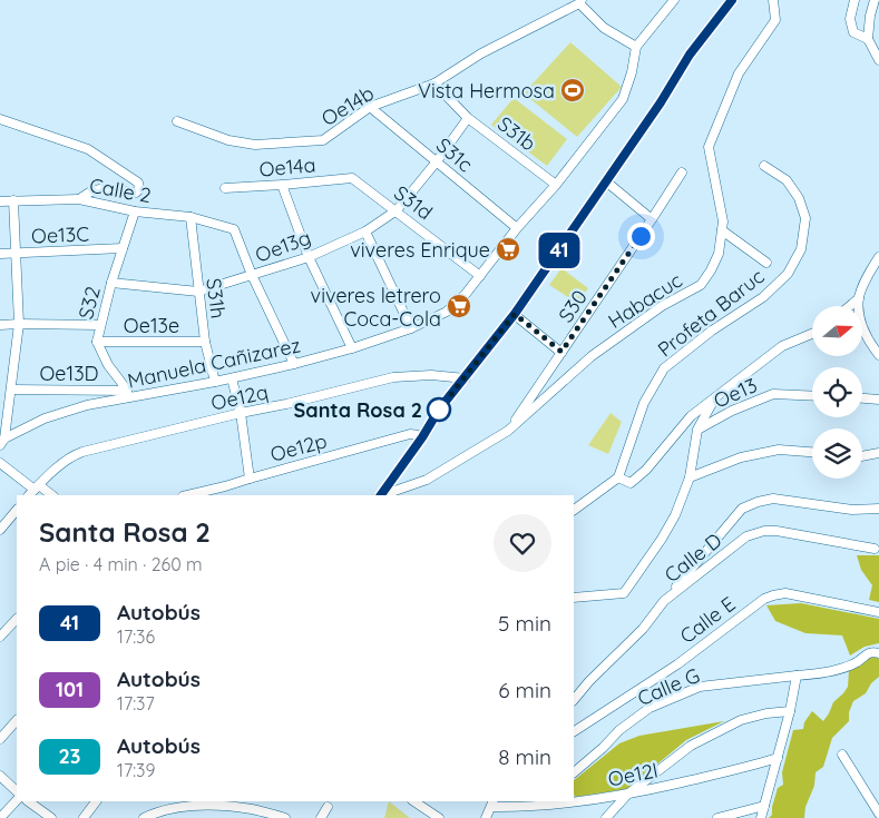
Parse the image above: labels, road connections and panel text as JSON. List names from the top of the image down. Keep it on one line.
{"streets":{"street":["Oe14b","S31b","S31c","Oe14a","Calle 2","S31d","Oe13C","Oe13g","S31h","Habacuc","S32","S30","Profeta Baruc","Oe13e","Manuela Cañizarez","Oe13D","Oe13","Oe12q","Oe12p","Calle D","Calle E","Calle G","Oe12l"]},"crossings":[["Oe14b","S31b"],["Oe14b","S31c"],["S31b","Oe13g"],["S31b","Manuela Cañizarez"],["S31c","Oe13g"],["S31c","Manuela Cañizarez"],["Oe14a","S31d"],["Calle 2","Oe13g"],["Calle 2","S31h"],["Calle 2","S32"],["S31d","Oe13g"],["S31d","Manuela Cañizarez"],["Oe13C","S32"],["Oe13g","S31h"],["Oe13g","S32"],["S31h","Oe13e"],["S31h","Manuela Cañizarez"],["Habacuc","S30"],["S32","Oe13e"],["S32","Manuela Cañizarez"],["S32","Oe13D"],["Manuela Cañizarez","Oe13D"]],"places":{"sports":["Vista Hermosa"],"supermarket":["viveres Enrique","viveres letrero Coca-Cola"],"other":["Santa Rosa 2"]},"lines":["bus line 41"],"north":"right","page":{"on_map":"41","heading":["Santa Rosa 2","A pie · 4 min · 260 m"],"list":[{"mark":"41","name":"Autobús","note":"17:36","value":"5 min"},{"mark":"101","name":"Autobús","note":"17:37","value":"6 min"},{"mark":"23","name":"Autobús","note":"17:39","value":"8 min"}]}}
